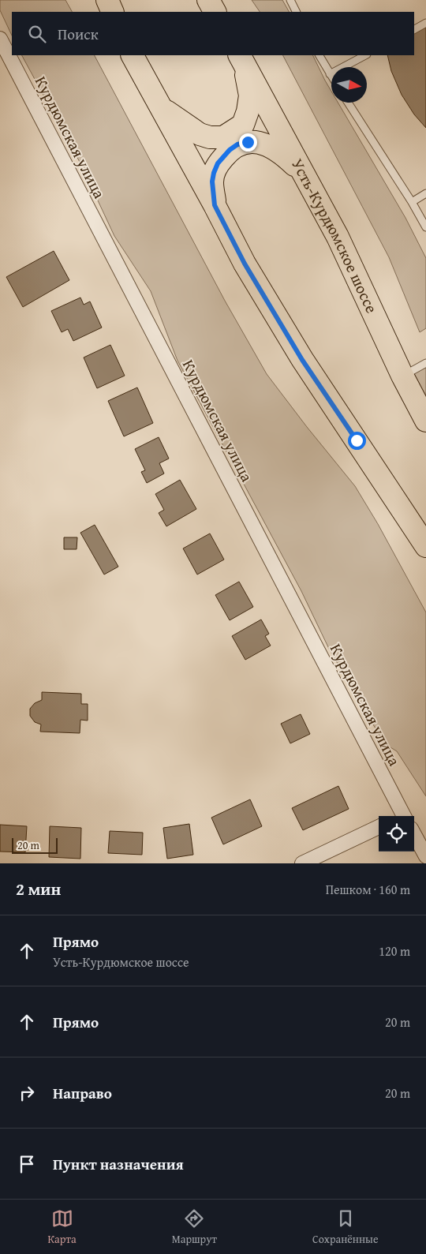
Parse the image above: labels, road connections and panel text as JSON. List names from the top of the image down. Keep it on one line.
{"streets":{"main road":["Усть-Курдюмское шоссе"],"street":["Курдюмская улица"]},"scale_bar":"20 m","north":"right","page":{"search":"Поиск","scale":"20 m","heading":["2 мин","Пешком · 160 m"],"list":[["Прямо","Усть-Курдюмское шоссе","120 m"],["Прямо","20 m"],["Направо","20 m"],"Пункт назначения"],"nav":["Карта","Маршрут","Сохранённые"]}}
